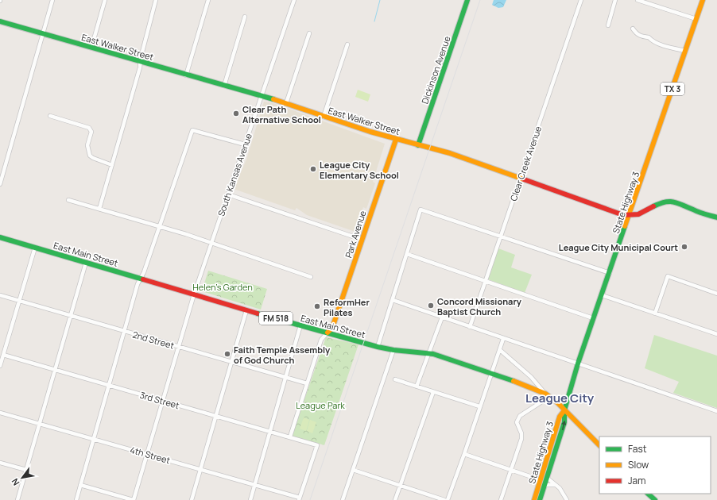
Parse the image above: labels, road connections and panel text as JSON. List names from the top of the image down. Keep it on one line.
{"streets":{"main road":["East Walker Street","Dickinson Avenue","TX 3","State Highway 3","Park Avenue","East Main Street","FM 518"],"street":["Clear Creek Avenue","South Kansas Avenue","2nd Street","3rd Street","4th Street"]},"crossings":[["East Walker Street","Dickinson Avenue"],["East Walker Street","Clear Creek Avenue"],["East Walker Street","South Kansas Avenue"],["East Walker Street","State Highway 3"],["East Walker Street","Park Avenue"],["South Kansas Avenue","East Main Street"],["South Kansas Avenue","2nd Street"],["South Kansas Avenue","3rd Street"],["South Kansas Avenue","4th Street"],["State Highway 3","East Main Street"],["State Highway 3","FM 518"],["Park Avenue","East Main Street"],["East Main Street","FM 518"],["3rd Street","4th Street"]],"districts":["League City"],"parks":["Helen's Garden","League Park"],"places":["Clear Path Alternative School","League City Elementary School","League City Municipal Court","Concord Missionary Baptist Church","ReformHer Pilates","Faith Temple Assembly of God Church"],"legend":["Fast","Slow","Jam"],"north":"bottom left"}
